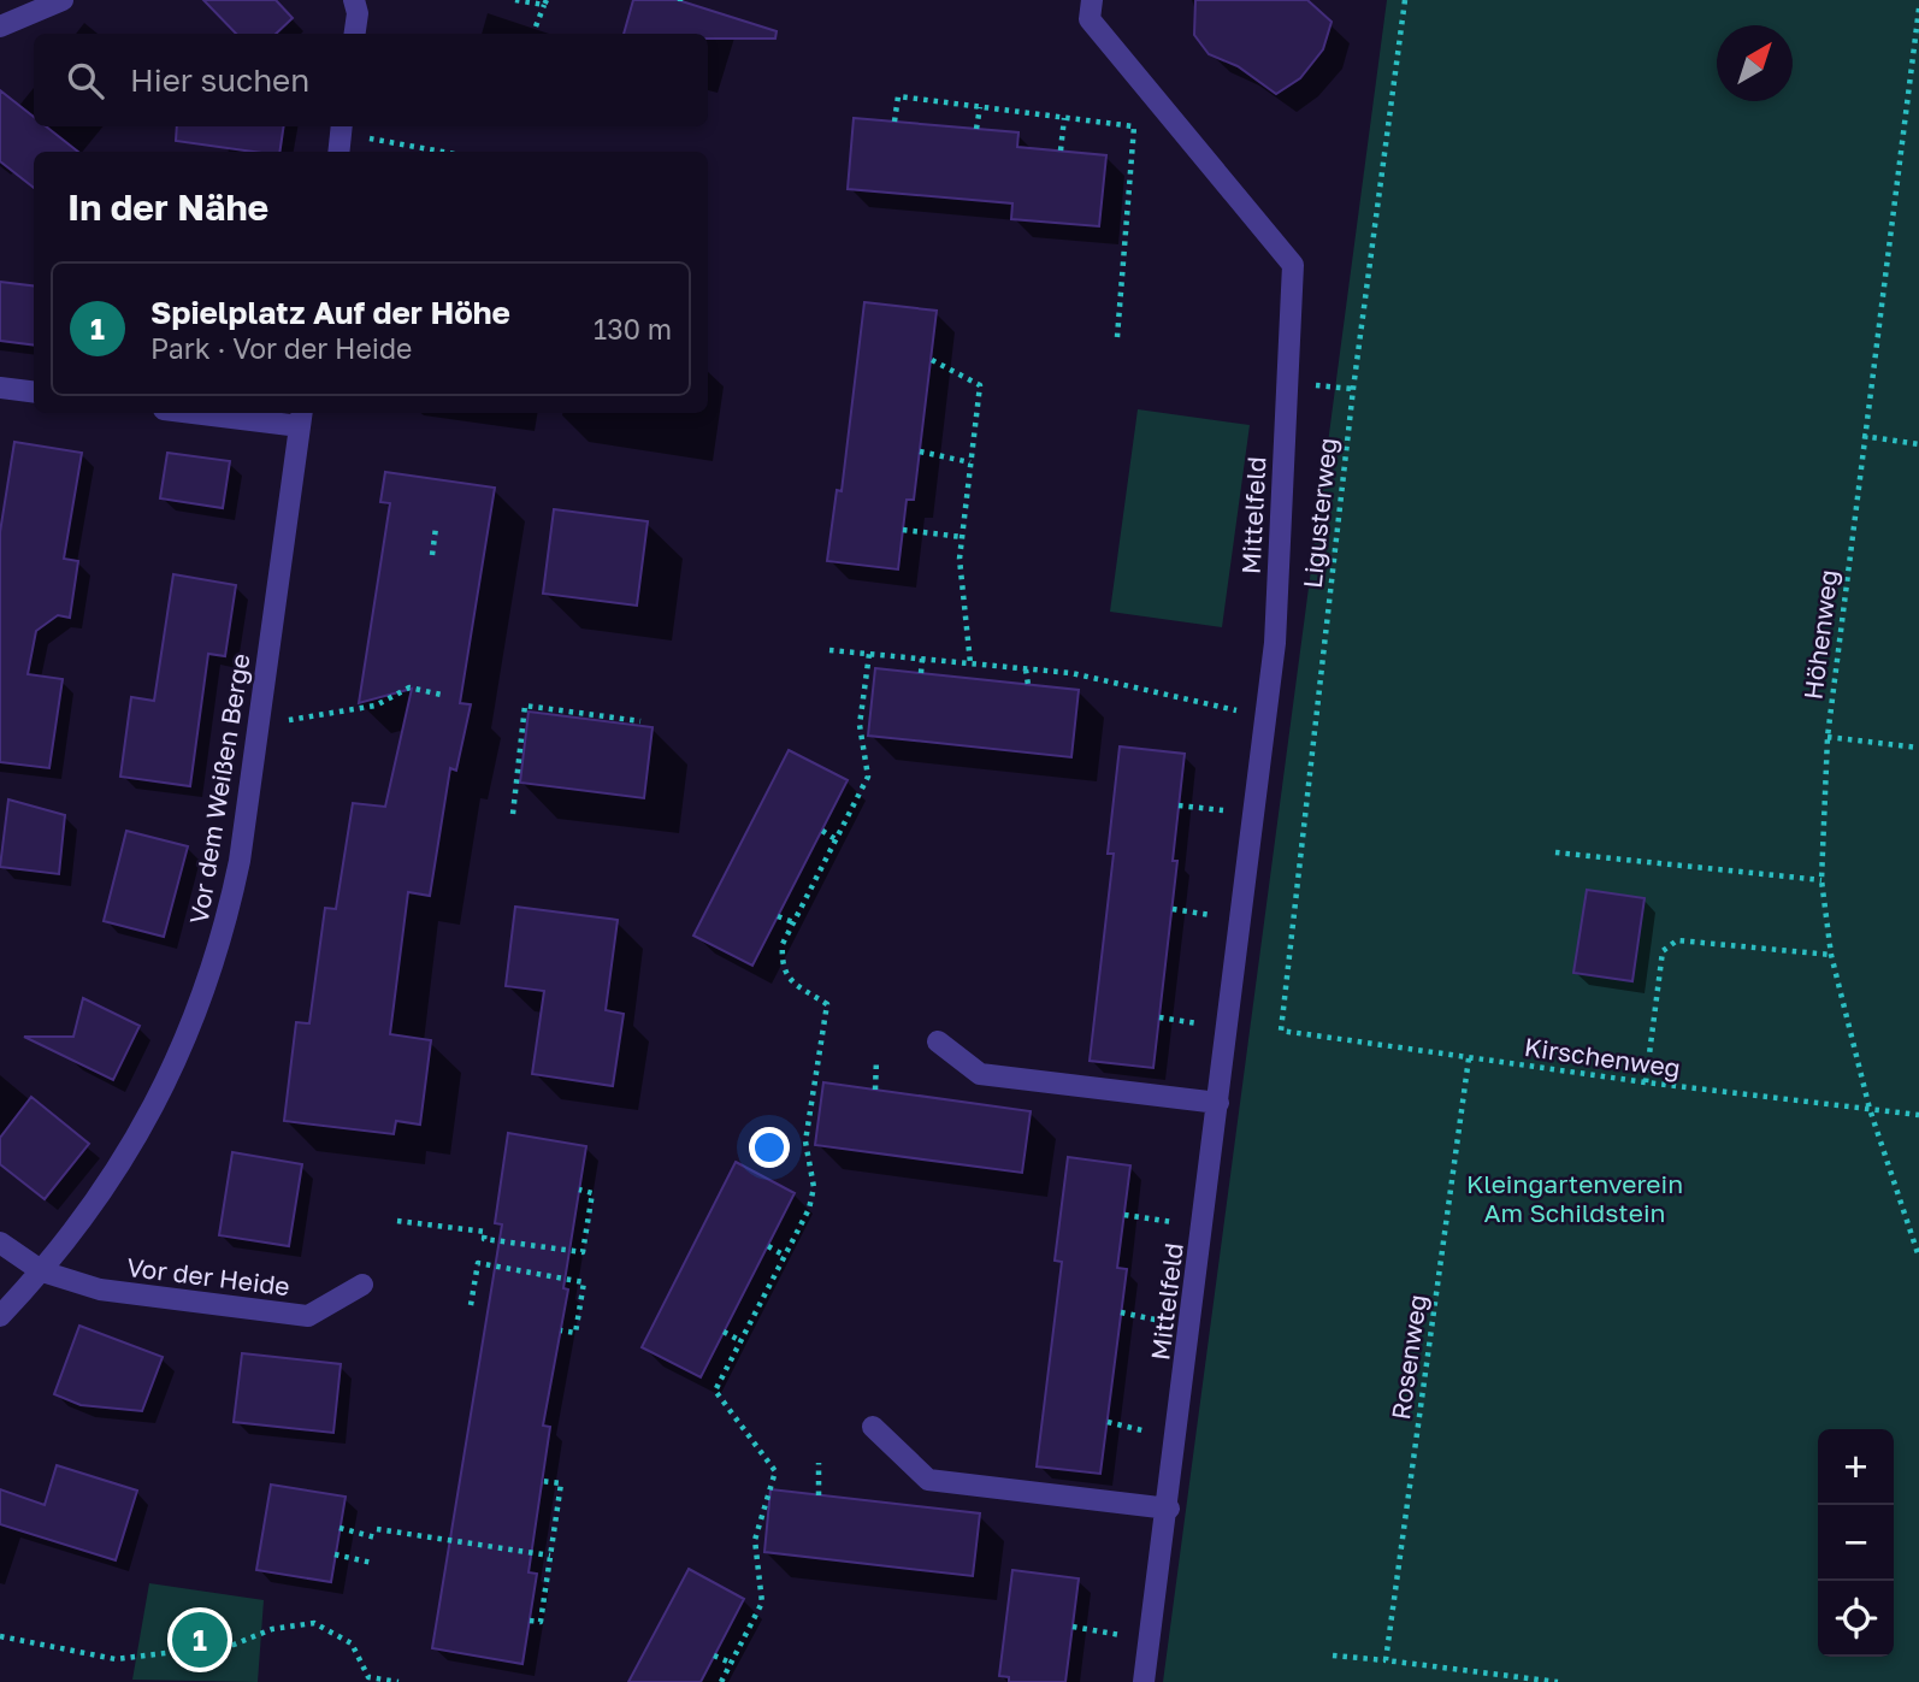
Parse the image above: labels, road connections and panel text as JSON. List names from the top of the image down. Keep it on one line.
{"streets":{"street":["Mittelfeld","Vor dem Weißen Berge","Vor der Heide"],"path":["Ligusterweg","Höhenweg","Kirschenweg","Rosenweg"]},"crossings":[["Ligusterweg","Kirschenweg"],["Höhenweg","Kirschenweg"],["Vor dem Weißen Berge","Vor der Heide"],["Kirschenweg","Rosenweg"]],"parks":["Kleingartenverein Am Schildstein"],"north":"top right","page":{"search":"Hier suchen","heading":"In der Nähe","list":[{"mark":"1","name":"Spielplatz Auf der Höhe","note":"Park · Vor der Heide","value":"130 m"}],"map_buttons":["+","−"],"pins":"1"}}
